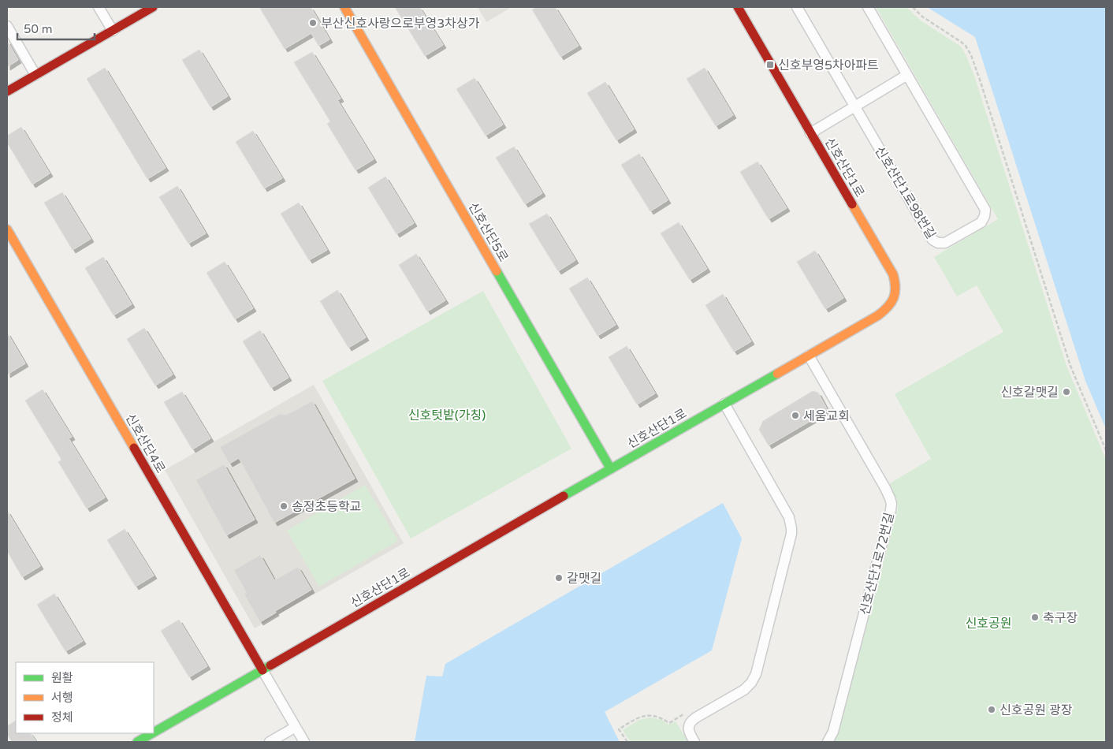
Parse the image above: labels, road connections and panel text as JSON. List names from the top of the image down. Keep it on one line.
{"streets":{"main road":["신호산단1로","신호산단5로","신호산단4로"],"street":["신호산단1로98번길","신호산단1로72번길"]},"crossings":[["신호산단1로","신호산단5로"],["신호산단1로","신호산단4로"],["신호산단1로","신호산단1로72번길"]],"parks":["신호텃밭(가칭)","신호공원"],"places":{"other":["부산신호사랑으로부영3차상가","신호갈맷길","세움교회","송정초등학교","갈맷길","축구장","신호공원 광장"],"transit":["신호부영5차아파트"]},"legend":["원활","서행","정체"],"scale_bar":"50 m"}
